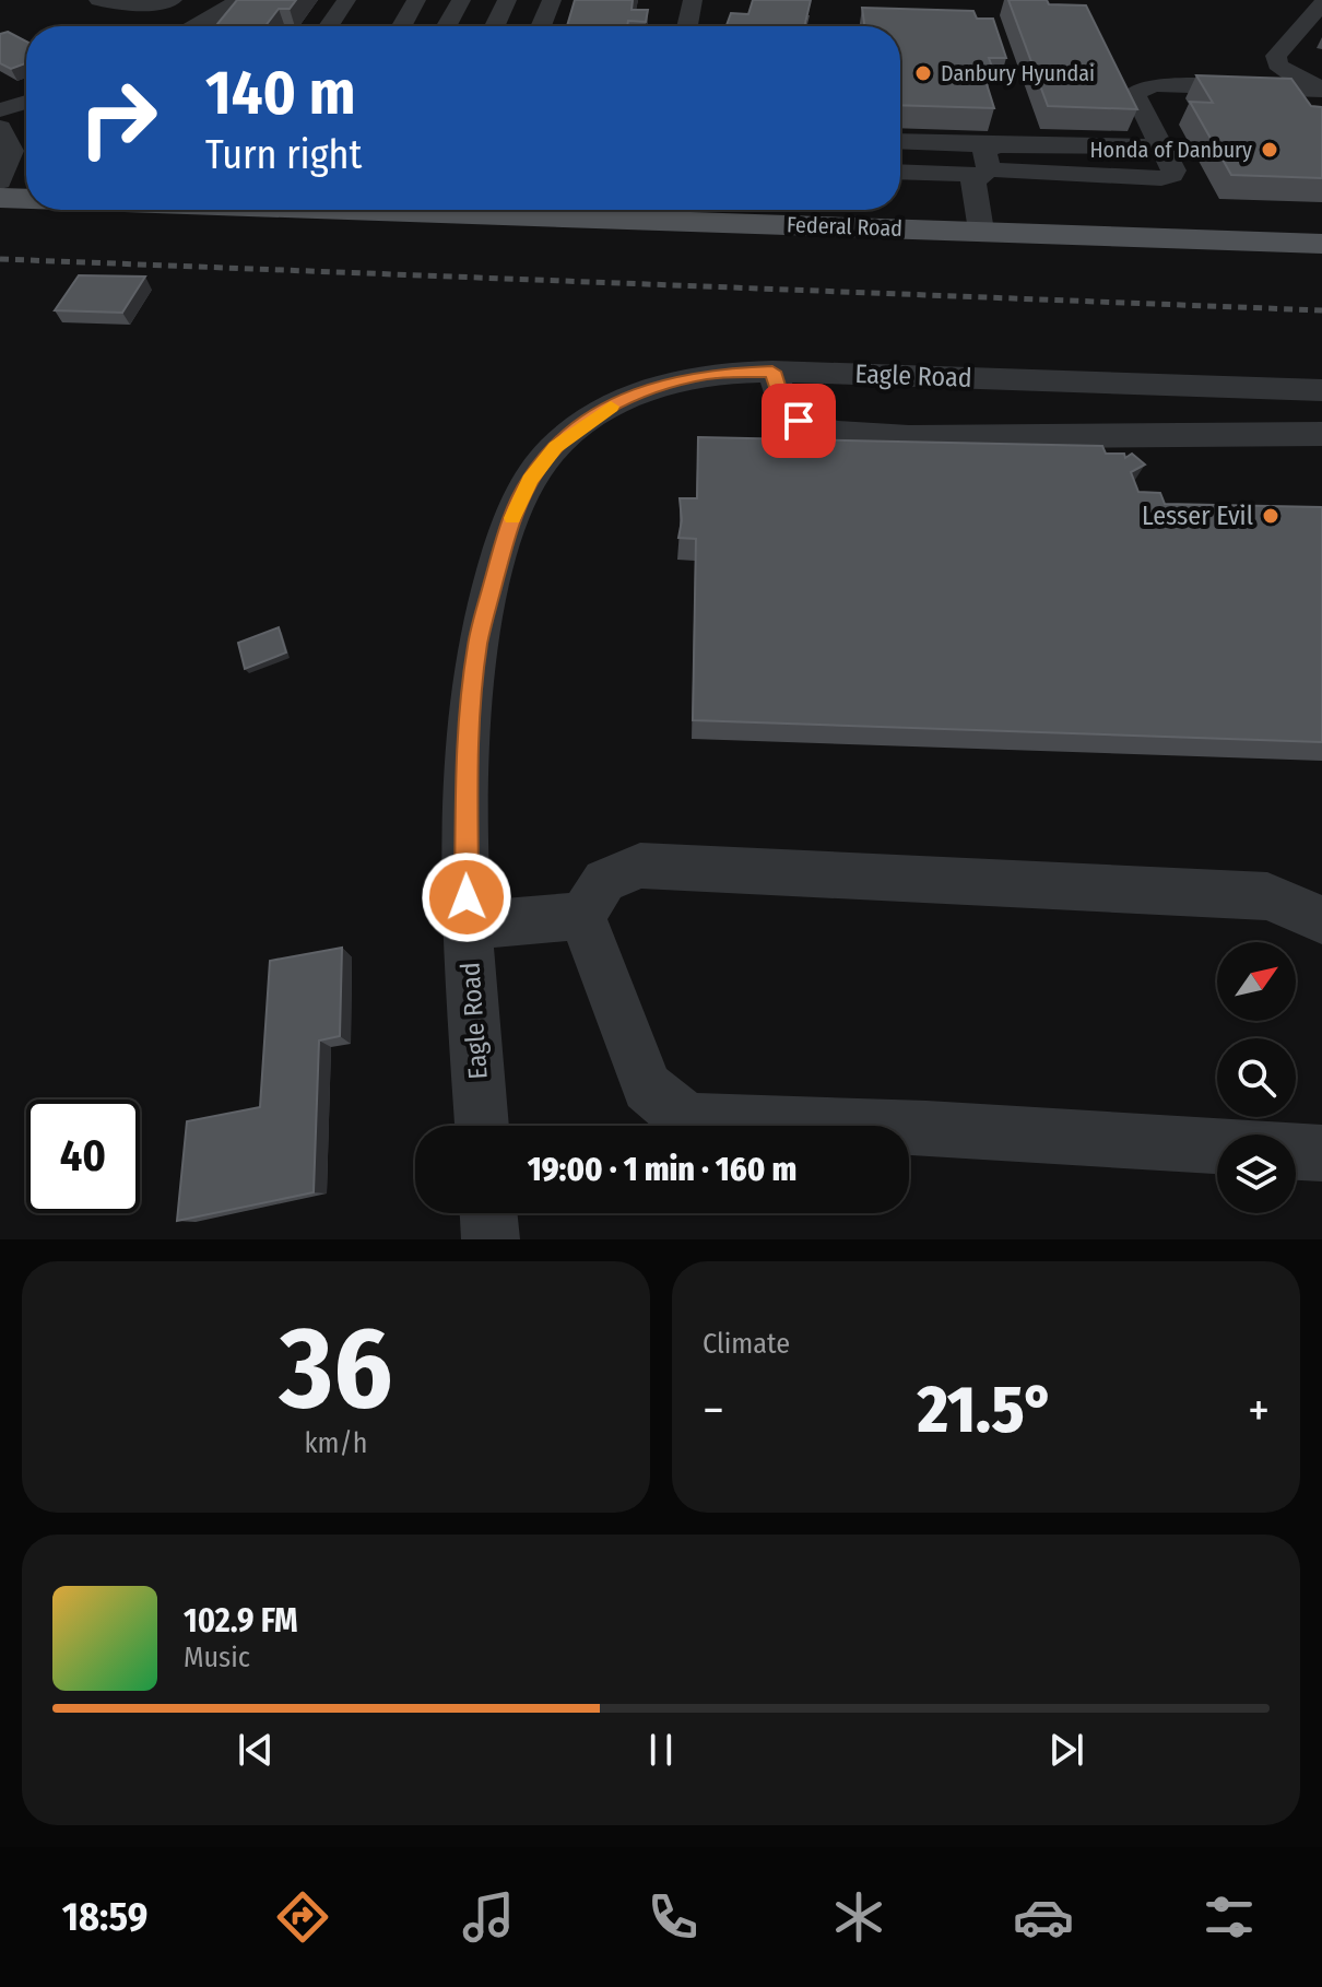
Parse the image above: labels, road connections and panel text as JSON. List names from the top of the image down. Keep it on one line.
{"streets":{"main road":["Federal Road"],"street":["Eagle Road"]},"places":["Danbury Hyundai","Honda of Danbury","Lesser Evil"],"north":"top right","page":{"turn":["140 m","Turn right"],"limit":"40","trip":"19:00 · 1 min · 160 m","tile":[["36","km/h"],"Climate"],"heat":["−","21.5°","+"],"song":["102.9 FM","Music"],"tabs":"18:59"}}
